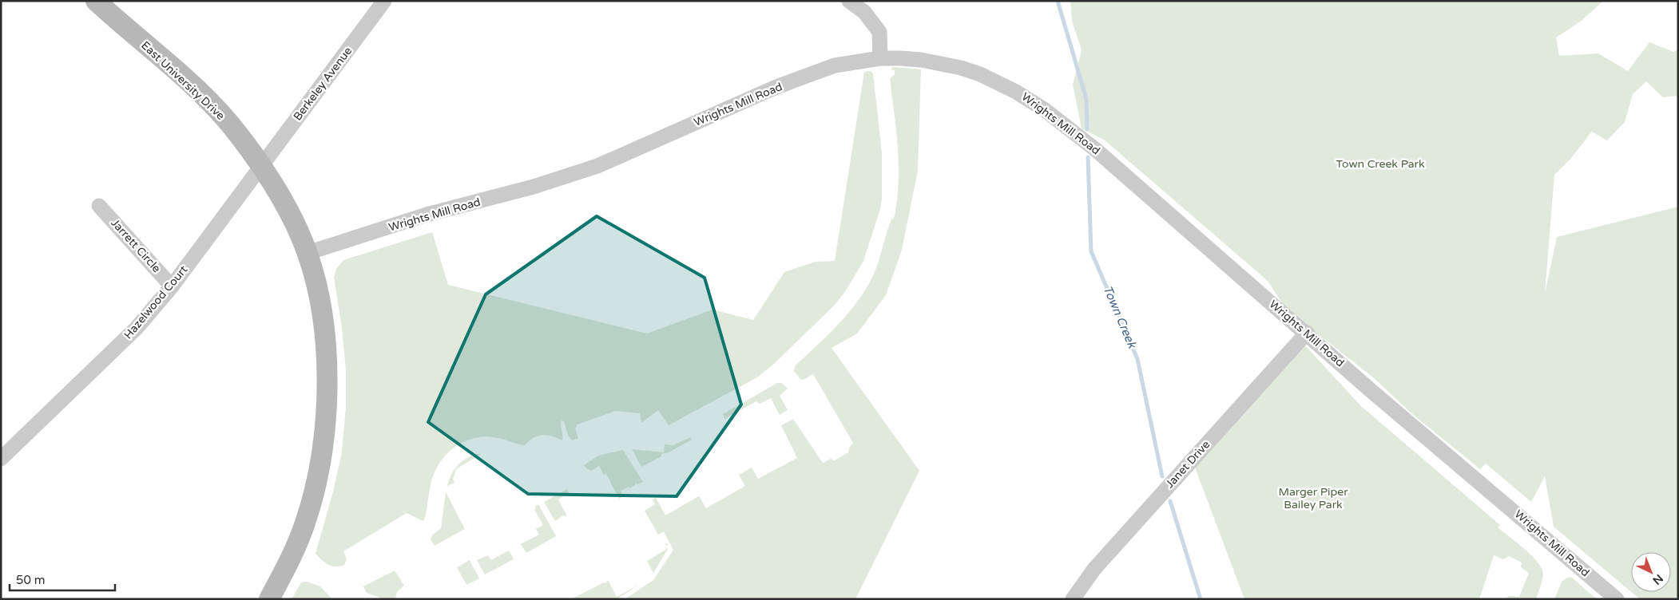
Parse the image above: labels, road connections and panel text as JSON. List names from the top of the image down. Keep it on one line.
{"streets":{"main road":["East University Drive"],"street":["Berkeley Avenue","Wrights Mill Road","Jarrett Circle","Hazelwood Court","Janet Drive"]},"crossings":[["East University Drive","Berkeley Avenue"],["East University Drive","Wrights Mill Road"],["East University Drive","Hazelwood Court"],["Berkeley Avenue","Hazelwood Court"],["Wrights Mill Road","Janet Drive"],["Jarrett Circle","Hazelwood Court"]],"water":["Town Creek"],"parks":["Town Creek Park","Marger Piper Bailey Park"],"scale_bar":"50 m","north":"bottom right"}
